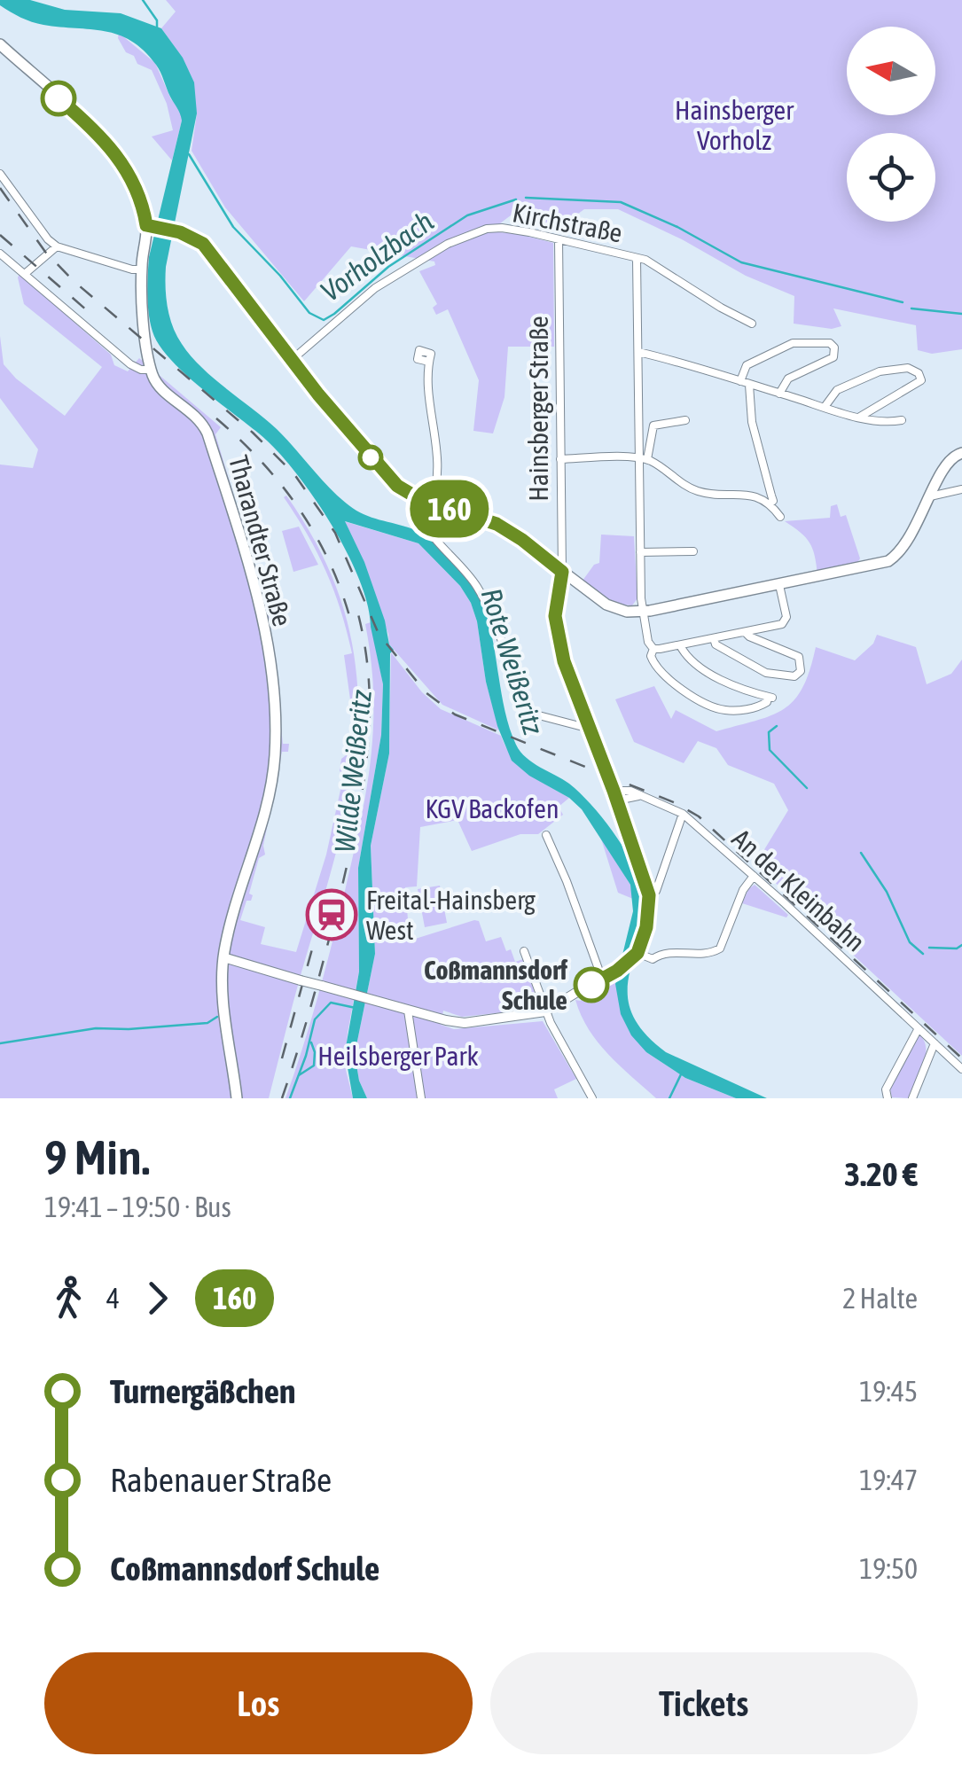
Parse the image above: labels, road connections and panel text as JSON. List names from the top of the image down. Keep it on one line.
{"streets":{"main road":["Tharandter Straße"],"street":["Kirchstraße","Hainsberger Straße","An der Kleinbahn"]},"crossings":[["Kirchstraße","Hainsberger Straße"],["Hainsberger Straße","An der Kleinbahn"]],"water":["Vorholzbach","Rote Weißeritz","Wilde Weißeritz"],"parks":["Hainsberger Vorholz","KGV Backofen","Heilsberger Park"],"places":{"station":["Freital-Hainsberg West"],"other":["Coßmannsdorf Schule"]},"lines":["bus line 160"],"north":"left","page":{"on_map":"160","heading":["9 Min.","19:41 – 19:50 · Bus","3.20 €"],"legs":["4","160","2 Halte"],"list":[{"name":"Turnergäßchen","value":"19:45"},{"name":"Rabenauer Straße","value":"19:47"},{"name":"Coßmannsdorf Schule","value":"19:50"}],"buttons":["Los","Tickets"]}}
